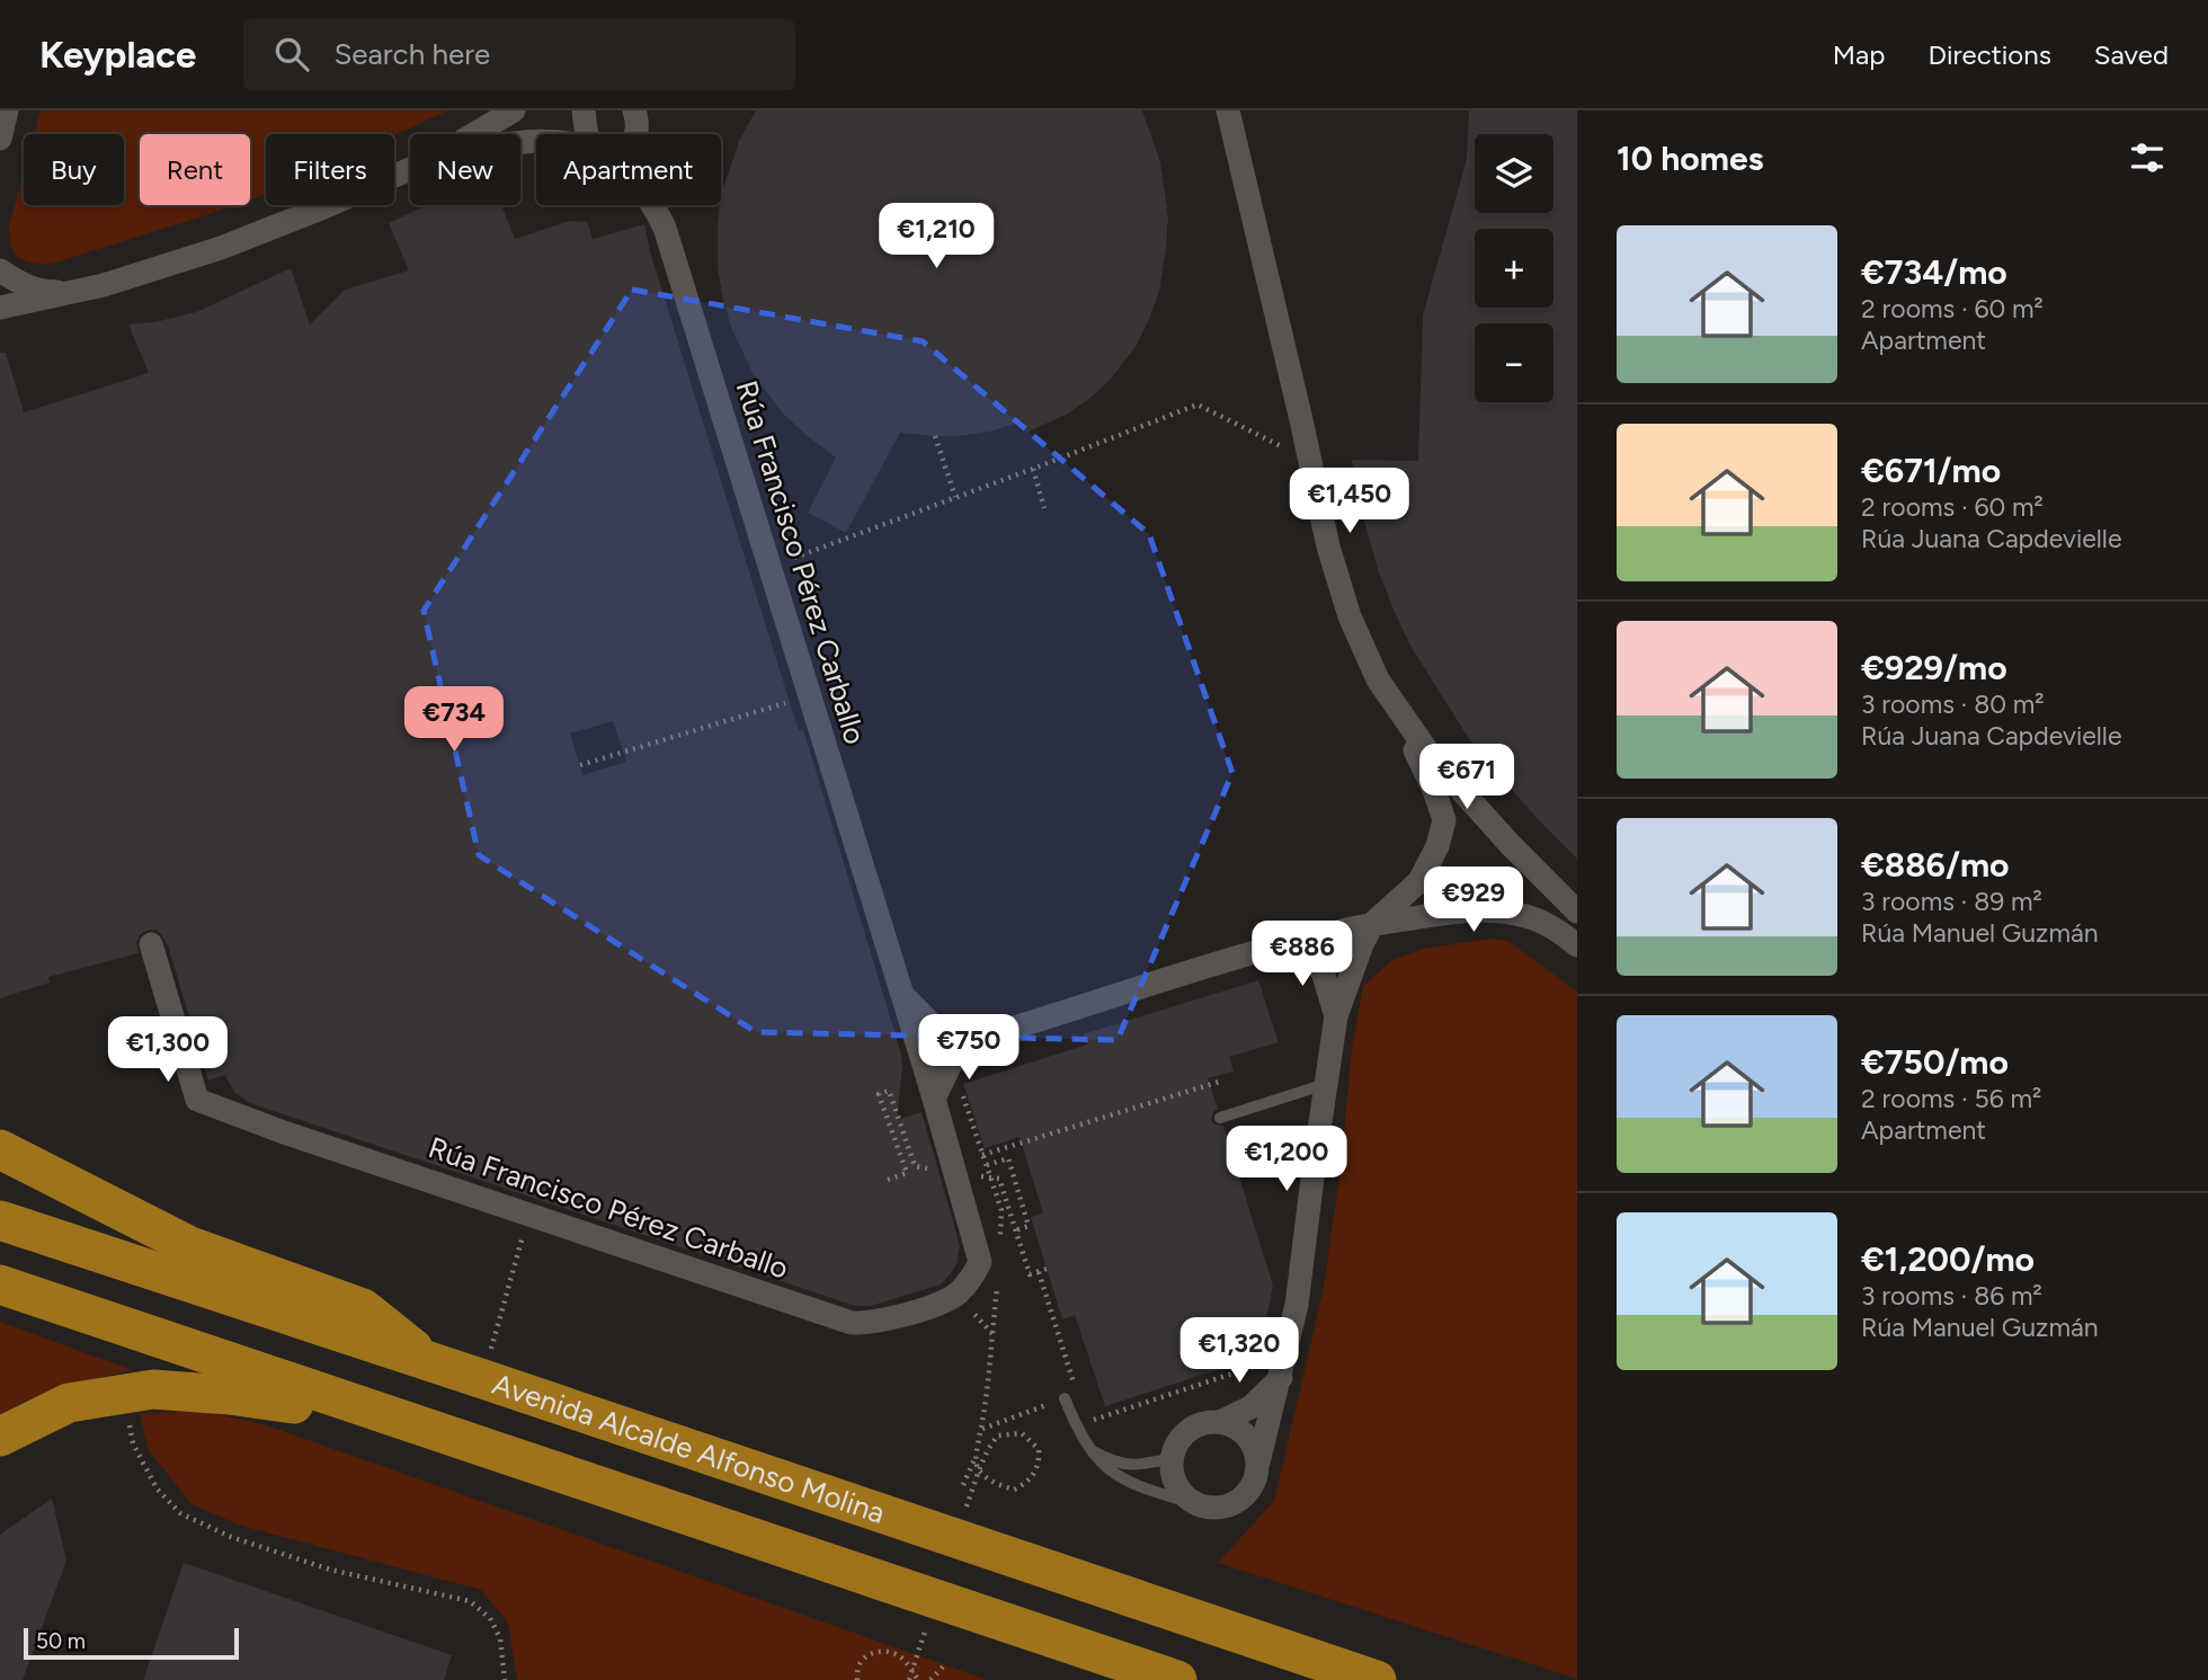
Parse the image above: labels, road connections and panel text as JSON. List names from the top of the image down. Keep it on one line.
{"streets":{"highway":["Avenida Alcalde Alfonso Molina"],"street":["Rúa Francisco Pérez Carballo"]},"scale_bar":"50 m","page":{"header":"Keyplace","search":"Search here","nav":["Map","Directions","Saved"],"heading":"10 homes","map_buttons":["+","−"],"chip":["Buy","Rent","Filters","New","Apartment"],"price":["€1,210","€1,450","€734","€671","€929","€886","€750","€1,300","€1,200","€1,320"],"list":[{"name":"€734/mo","note":"2 rooms · 60 m² · Apartment"},{"name":"€671/mo","note":"2 rooms · 60 m² · Rúa Juana Capdevielle"},{"name":"€929/mo","note":"3 rooms · 80 m² · Rúa Juana Capdevielle"},{"name":"€886/mo","note":"3 rooms · 89 m² · Rúa Manuel Guzmán"},{"name":"€750/mo","note":"2 rooms · 56 m² · Apartment"},{"name":"€1,200/mo","note":"3 rooms · 86 m² · Rúa Manuel Guzmán"}],"scale":"50 m"}}
